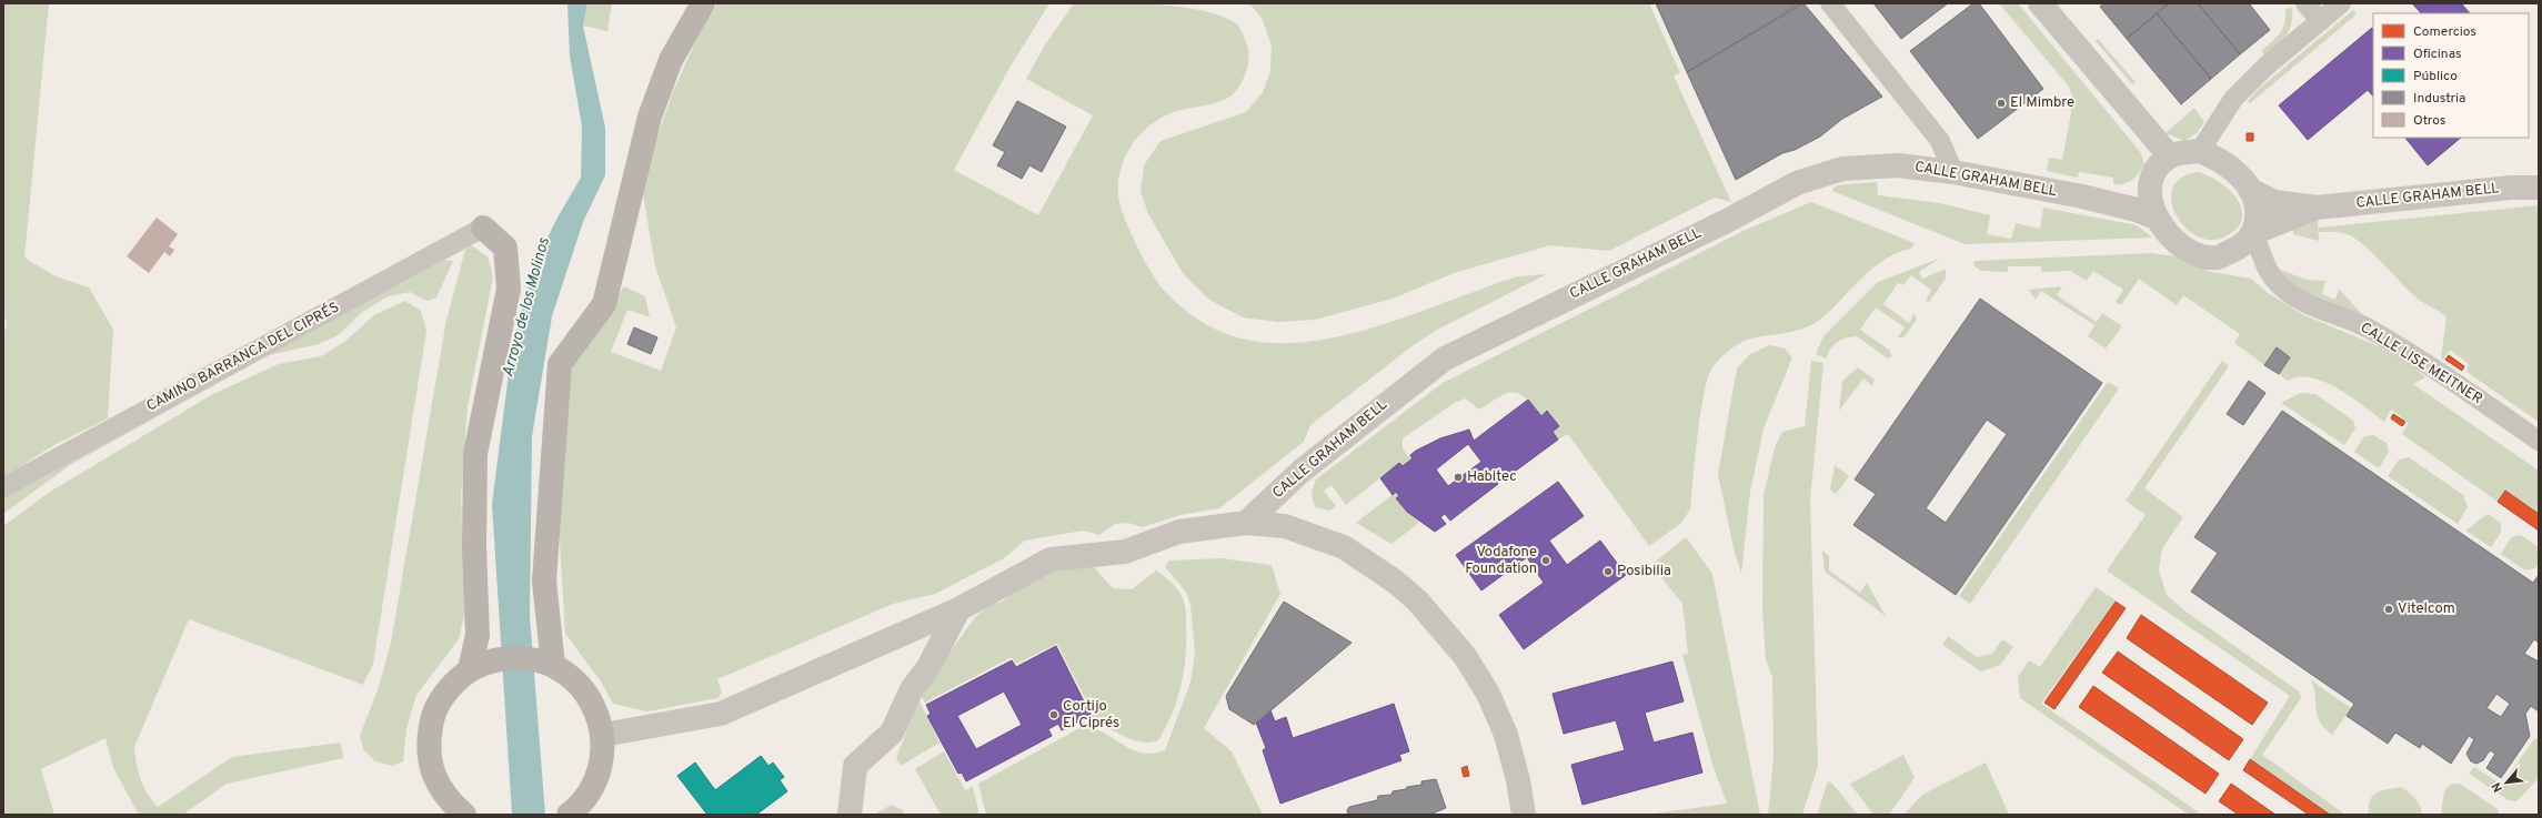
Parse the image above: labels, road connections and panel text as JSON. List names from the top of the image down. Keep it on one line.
{"streets":{"street":["CALLE GRAHAM BELL","CAMINO BARRANCA DEL CIPRÉS","CALLE LISE MEITNER"]},"crossings":[["CALLE GRAHAM BELL","CALLE LISE MEITNER"]],"water":["Arroyo de los Molinos"],"places":["El Mimbre","Habitec","Vodafone Foundation","Posibilia","Vitelcom","Cortijo El Ciprés"],"legend":["Comercios","Oficinas","Público","Industria","Otros"],"north":"bottom left"}
